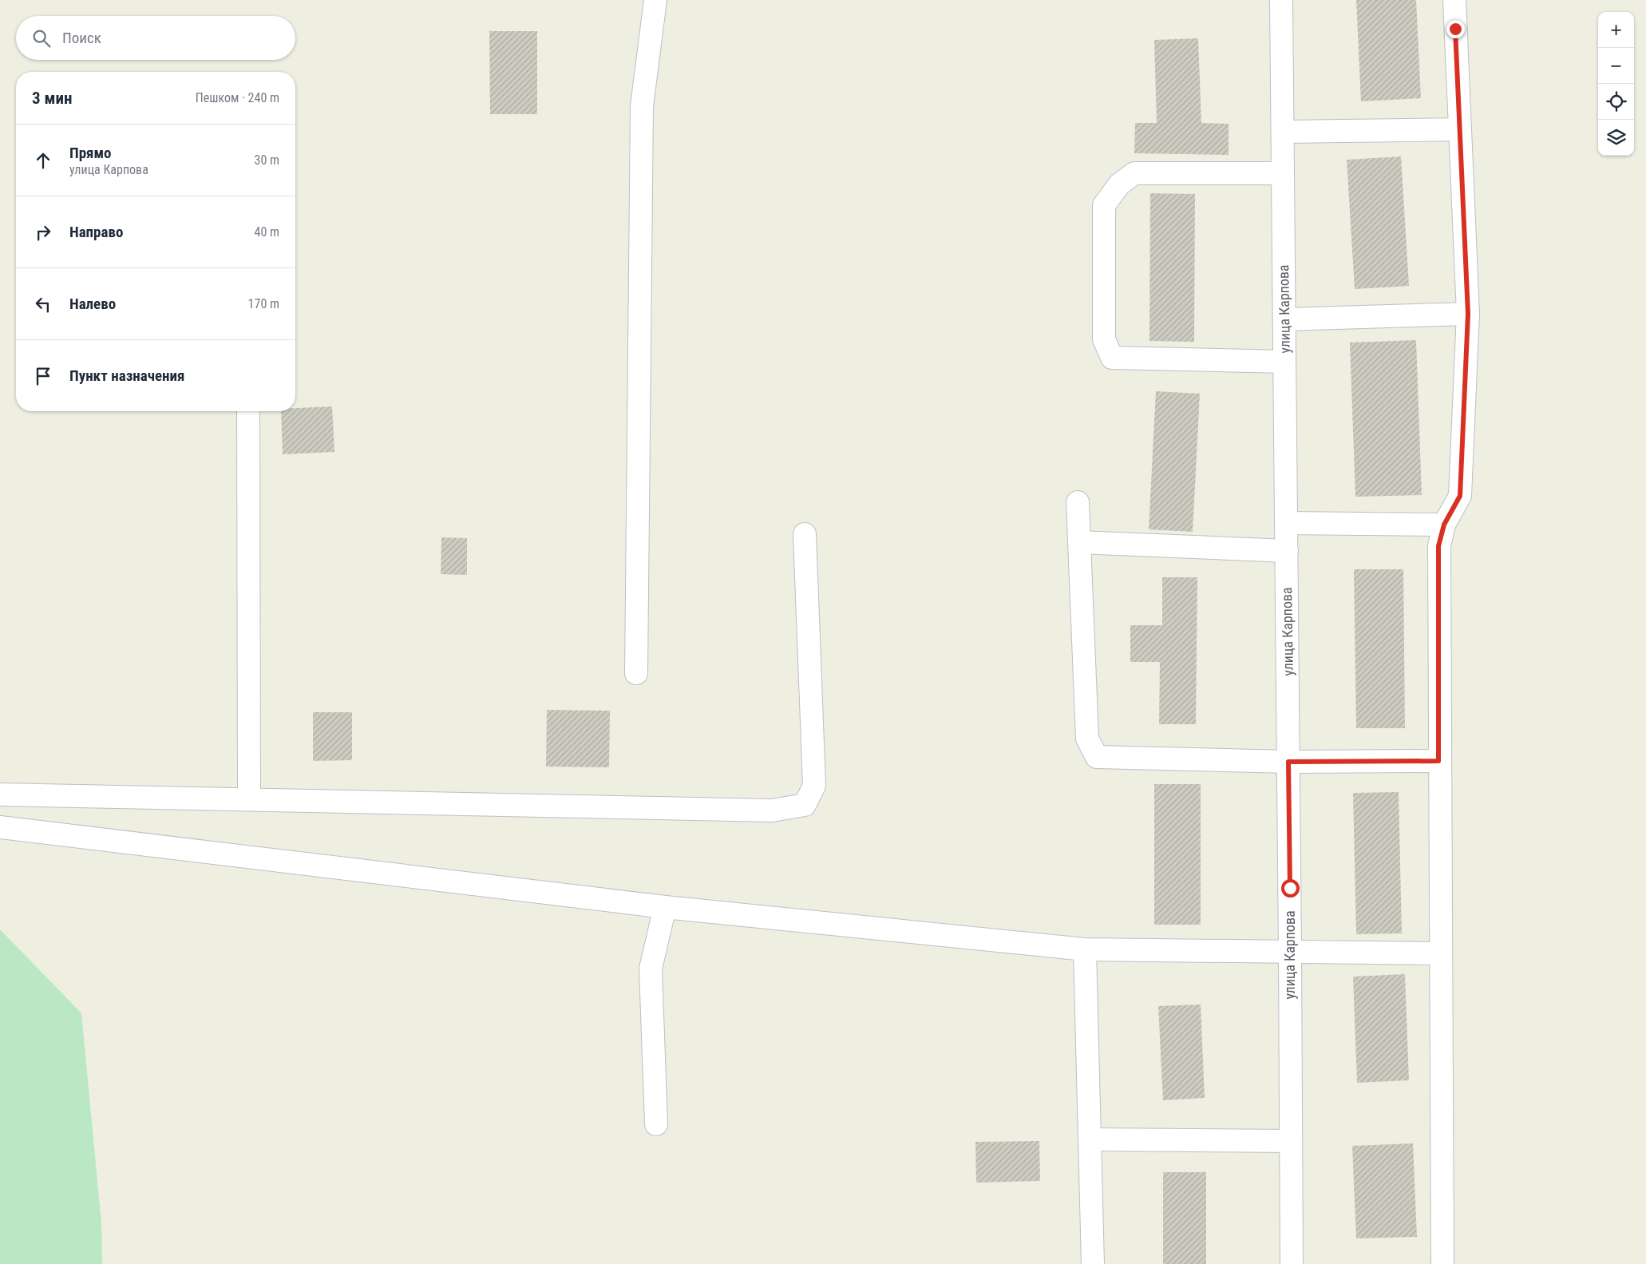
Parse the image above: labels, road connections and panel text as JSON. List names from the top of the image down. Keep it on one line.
{"streets":{"street":["улица Карпова"]},"page":{"map_buttons":["+","−"],"search":"Поиск","heading":["3 мин","Пешком · 240 m"],"list":[["Прямо","улица Карпова","30 m"],["Направо","40 m"],["Налево","170 m"],"Пункт назначения"]}}
